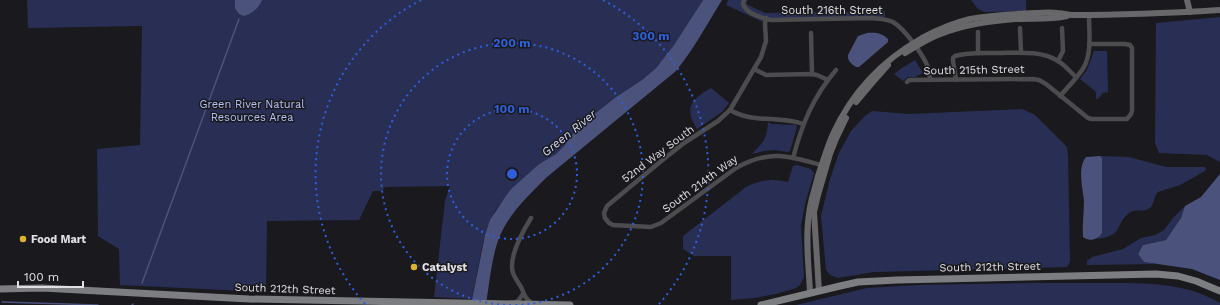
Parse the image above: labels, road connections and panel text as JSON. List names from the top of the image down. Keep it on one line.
{"streets":{"main road":["South 212th Street"],"street":["South 216th Street","South 215th Street","52nd Way South","South 214th Way"]},"crossings":[["South 216th Street","South 215th Street"],["South 216th Street","52nd Way South"],["52nd Way South","South 214th Way"]],"water":["Green River"],"parks":["Green River Natural Resources Area"],"places":["Food Mart","Catalyst"],"scale_bar":"100 m","rings":["300 m","200 m","100 m"]}
